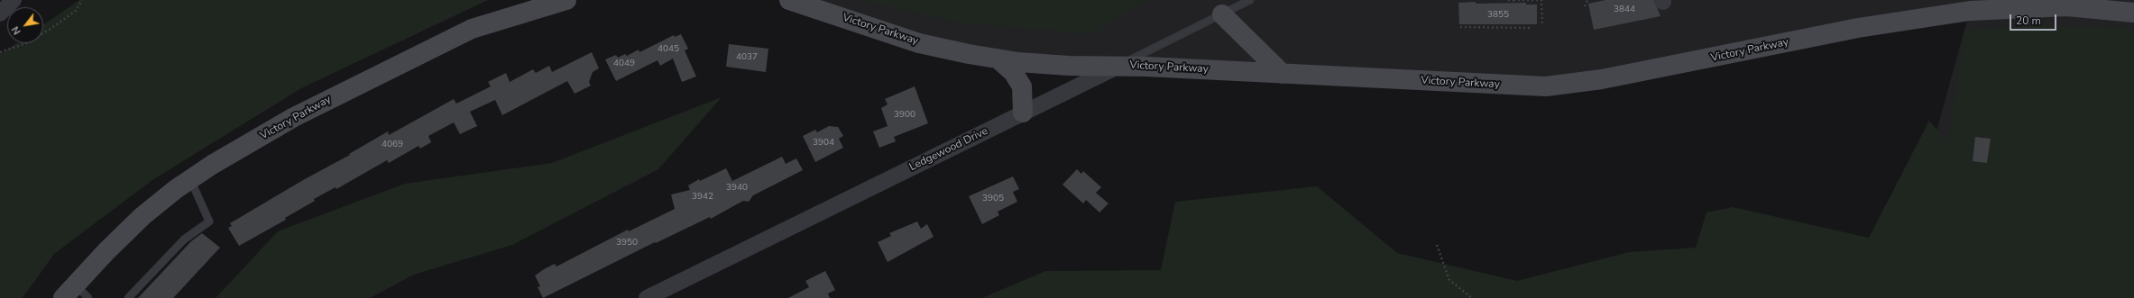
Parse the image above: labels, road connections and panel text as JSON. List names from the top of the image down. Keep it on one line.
{"streets":{"street":["Victory Parkway","Ledgewood Drive"]},"crossings":[["Victory Parkway","Ledgewood Drive"]],"house_numbers":["3844","3855","4045","4037","4049","3900","3904","4069","3940","3942","3905","3950"],"scale_bar":"20 m","north":"bottom left"}
